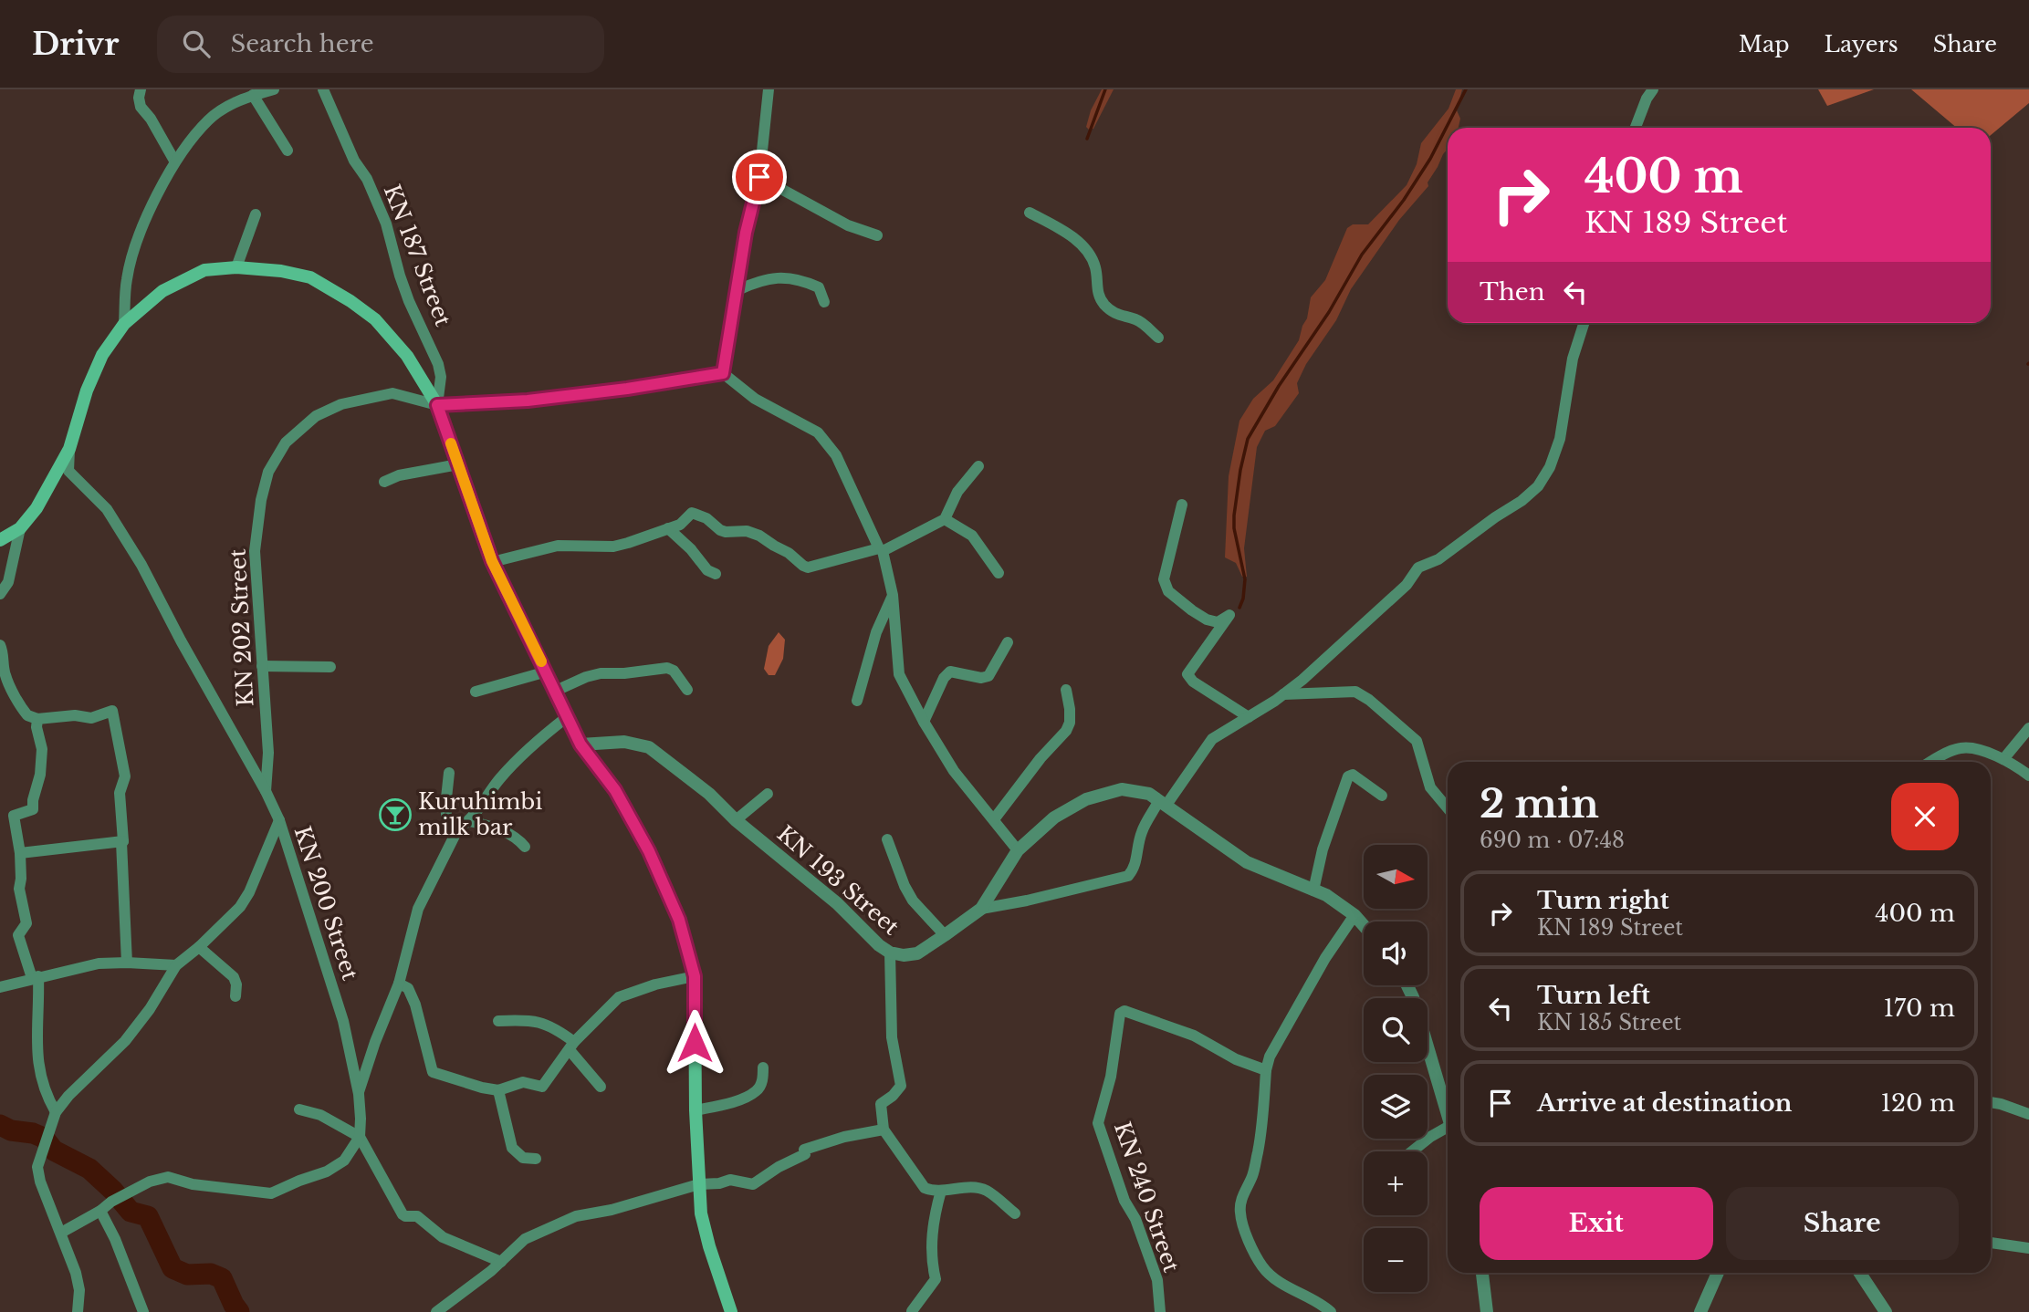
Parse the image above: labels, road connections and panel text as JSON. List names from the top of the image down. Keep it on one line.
{"streets":{"street":["KN 187 Street","KN 202 Street","KN 193 Street","KN 200 Street","KN 240 Street"]},"crossings":[["KN 187 Street","KN 202 Street"],["KN 202 Street","KN 200 Street"]],"places":{"bar":["Kuruhimbi milk bar"]},"north":"right","page":{"header":"Drivr","search":"Search here","nav":["Map","Layers","Share"],"turn":["400 m","KN 189 Street"],"then":"Then","heading":["2 min","690 m · 07:48"],"map_buttons":["+","−"],"list":[{"name":"Turn right","note":"KN 189 Street","value":"400 m"},{"name":"Turn left","note":"KN 185 Street","value":"170 m"},{"name":"Arrive at destination","value":"120 m"}],"buttons":["Exit","Share"]}}
